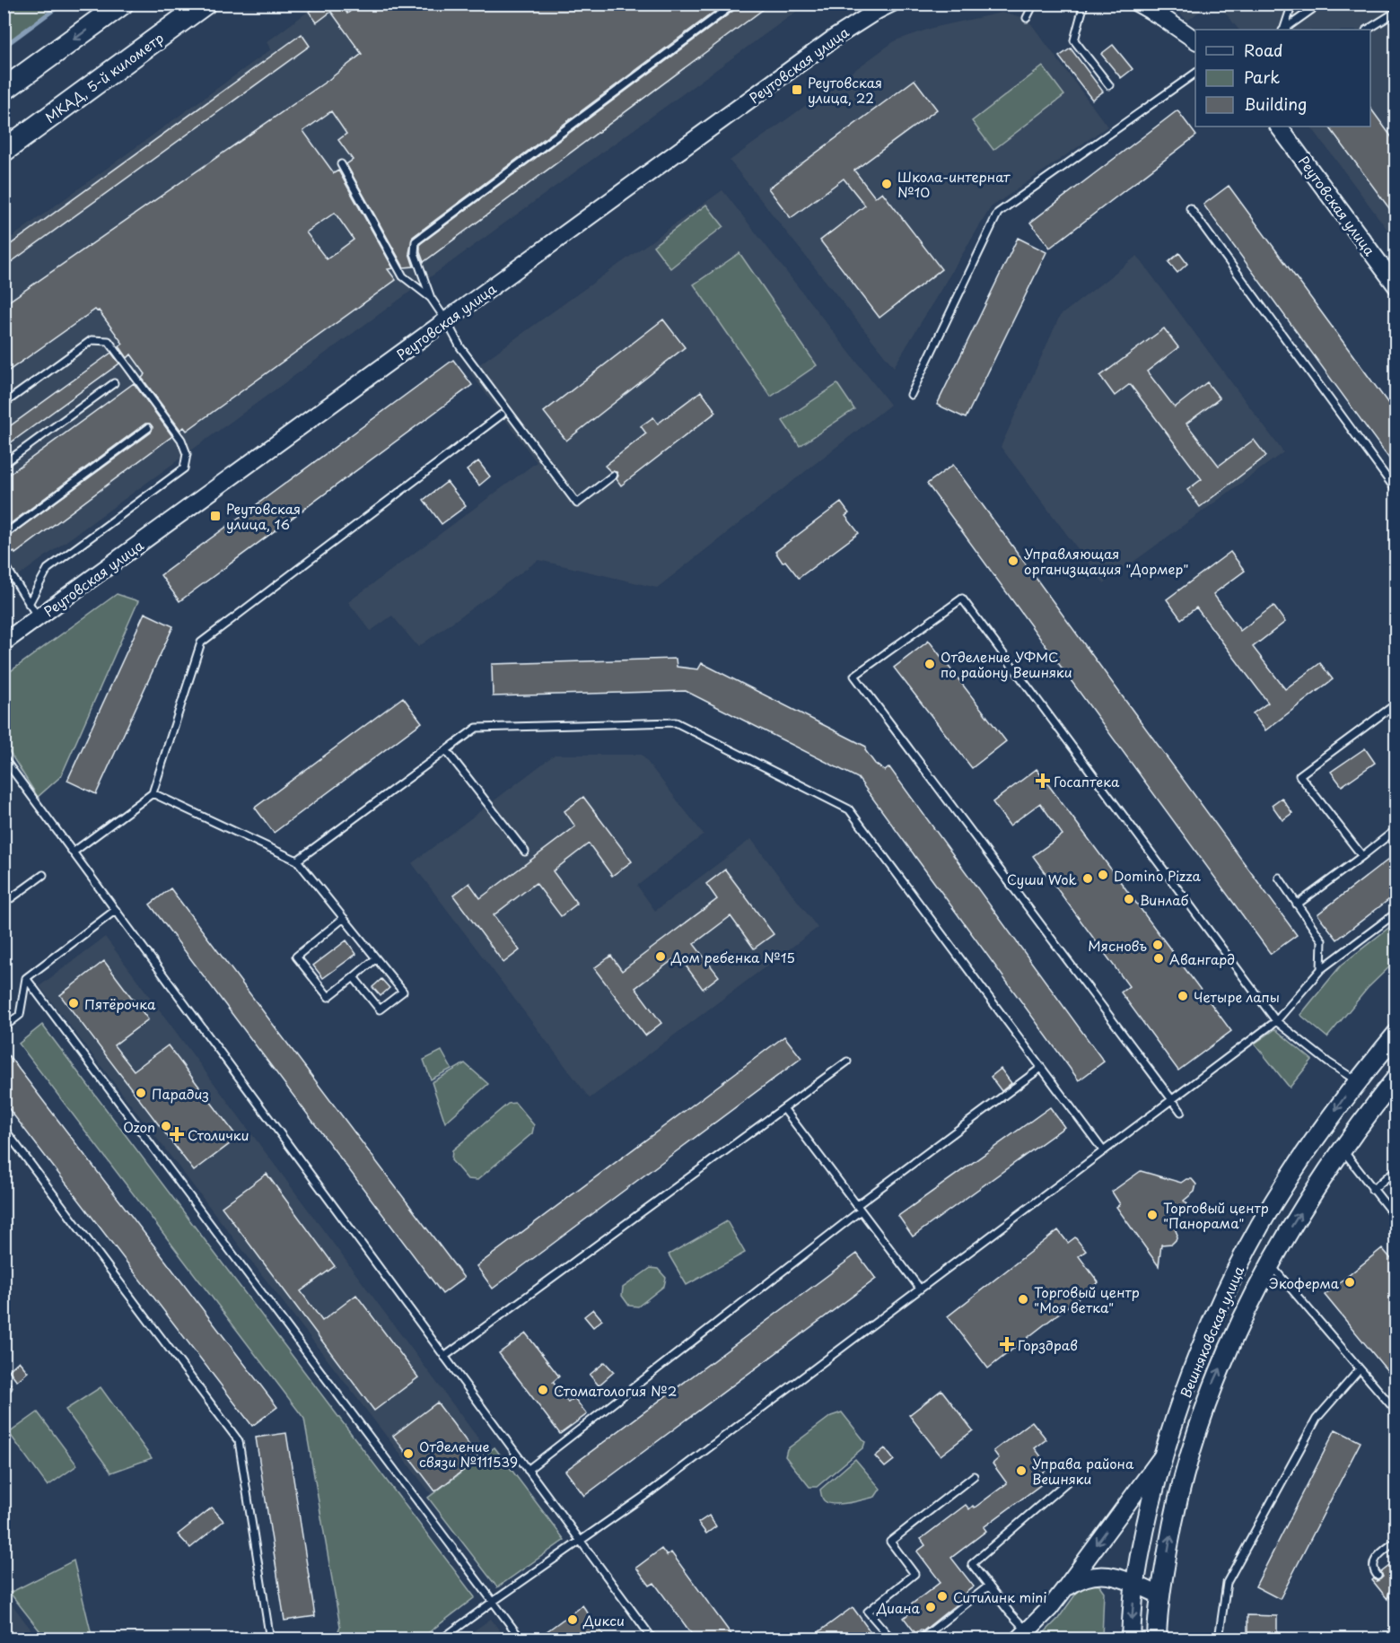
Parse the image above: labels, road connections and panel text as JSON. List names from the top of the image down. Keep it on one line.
{"streets":{"highway":["МКАД, 5-й километр"],"main road":["Вешняковская улица"],"street":["Реутовская улица"]},"places":{"transit":["Реутовская улица, 22","Реутовская улица, 16"],"other":["Школа-интернат №10","Управляющая организщация \"Дормер\"","Отделение УФМС по району Вешняки","Domino Pizza","Суши Wok","Винлаб","Мясновъ","Дом ребенка №15","Авангард","Четыре лапы","Пятёрочка","Парадиз","Ozon","Торговый центр \"Панорама\"","Экоферма","Торговый центр \"Моя ветка\"","Стоматология №2","Отделение связи №111539","Управа района Вешняки","Ситилинк mini","Диана","Дикси"],"health":["Госаптека","Столички","Горздрав"]},"legend":["Road","Park","Building"]}
